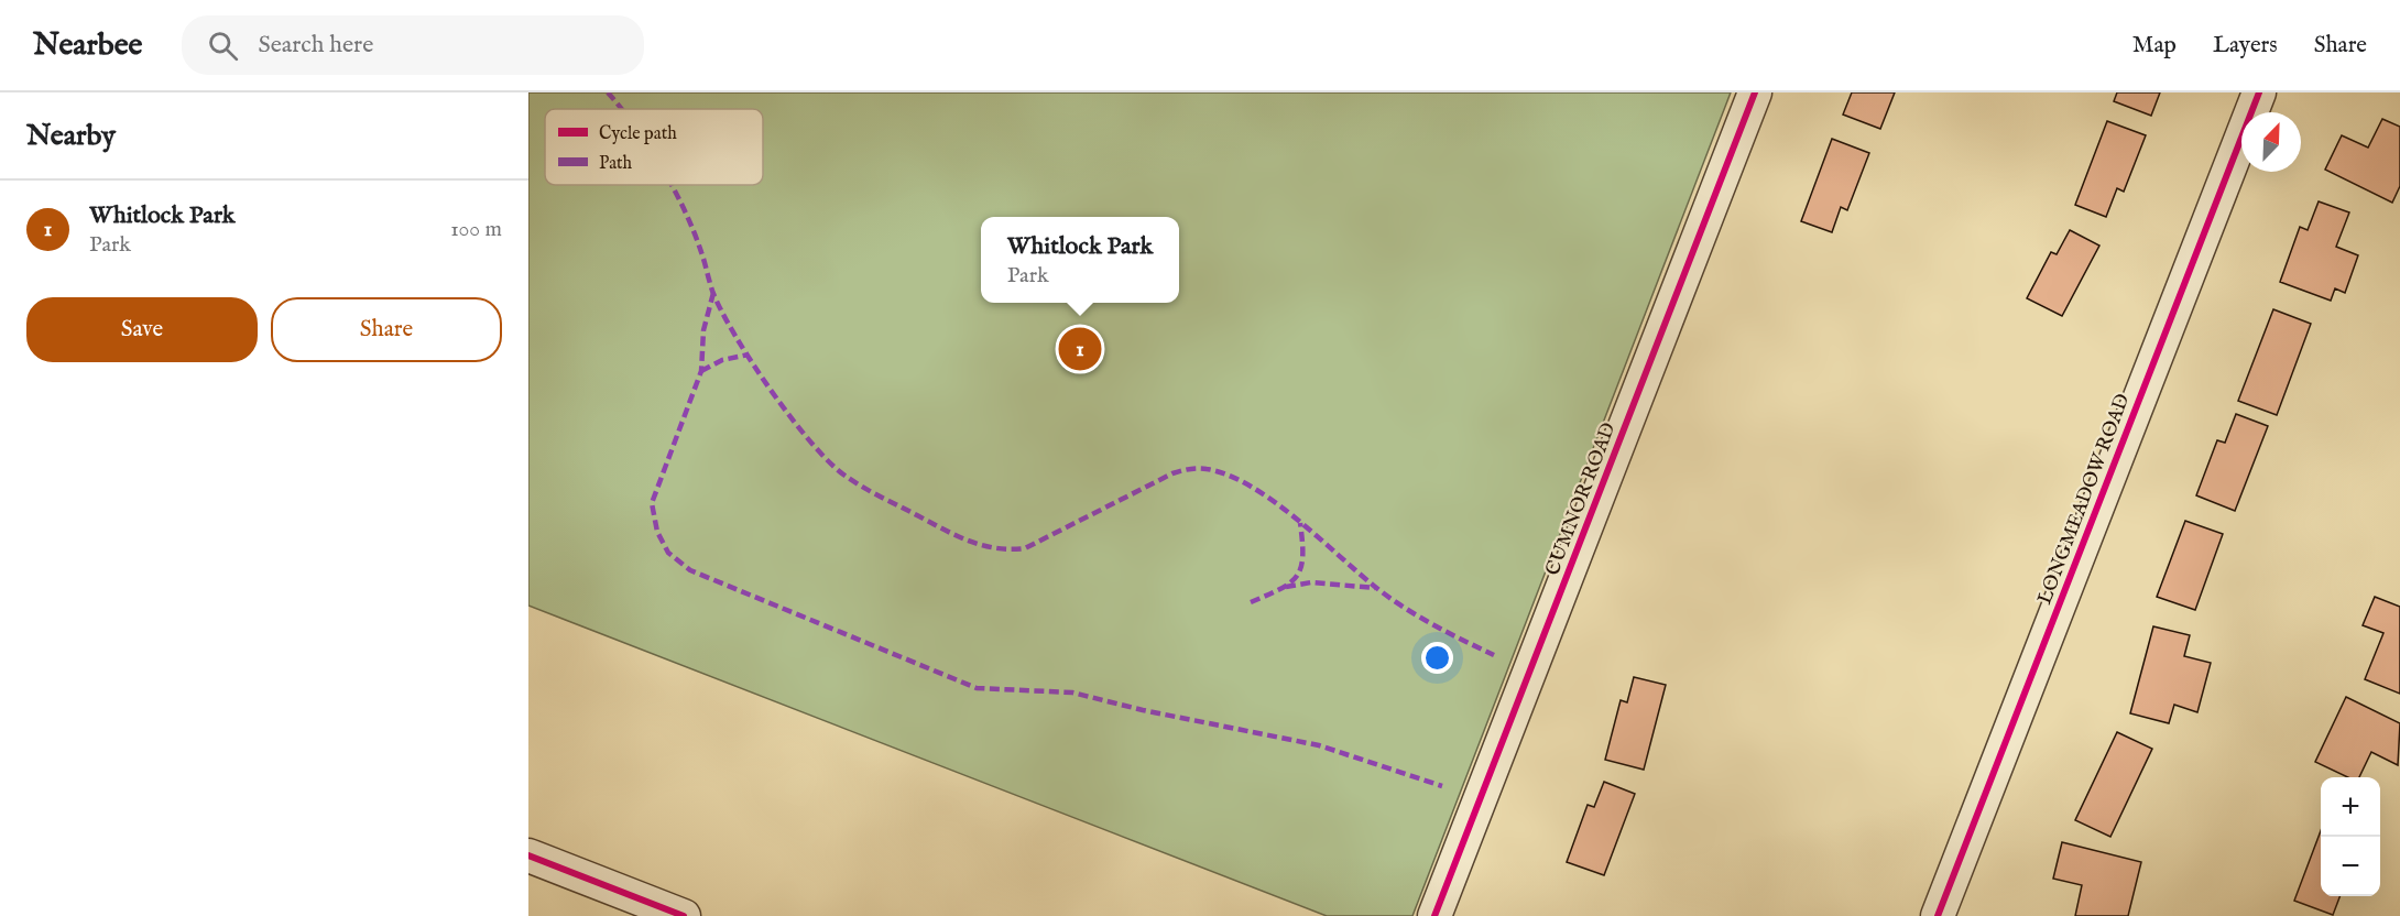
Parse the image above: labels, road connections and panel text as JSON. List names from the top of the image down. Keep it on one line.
{"streets":{"street":["CUMNOR ROAD","LONGMEADOW ROAD"]},"legend":["Cycle path","Path"],"north":"top right","page":{"header":"Nearbee","search":"Search here","nav":["Map","Layers","Share"],"heading":"Nearby","list":[{"mark":"1","name":"Whitlock Park","note":"Park","value":"100 m"}],"popup":["Whitlock Park","Park"],"buttons":["Save","Share"],"pins":"1","map_buttons":["+","−"]}}
